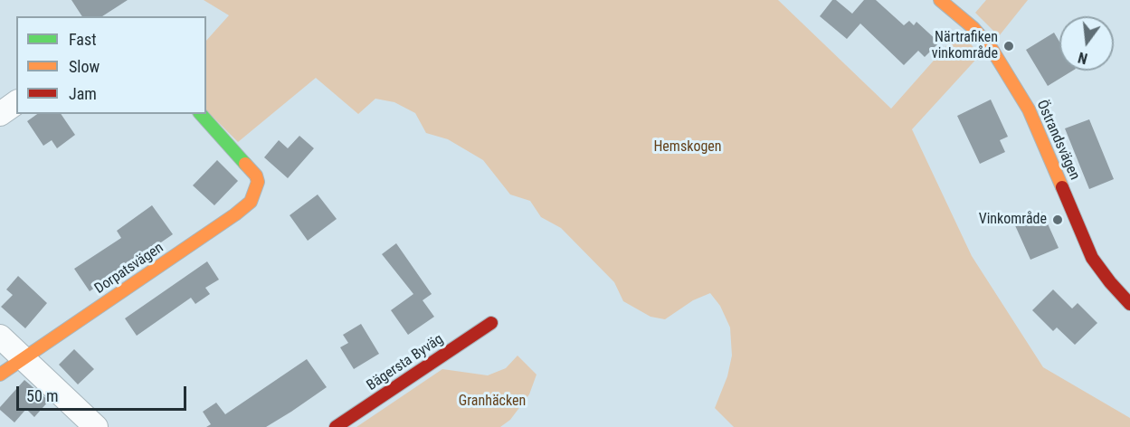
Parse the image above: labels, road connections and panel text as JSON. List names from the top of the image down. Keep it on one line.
{"streets":{"street":["Östrandsvägen","Dorpatsvägen","Bägersta Byväg"]},"parks":["Hemskogen","Granhäcken"],"places":["Närtrafiken vinkområde","Vinkområde"],"legend":["Fast","Slow","Jam"],"scale_bar":"50 m","north":"bottom"}
